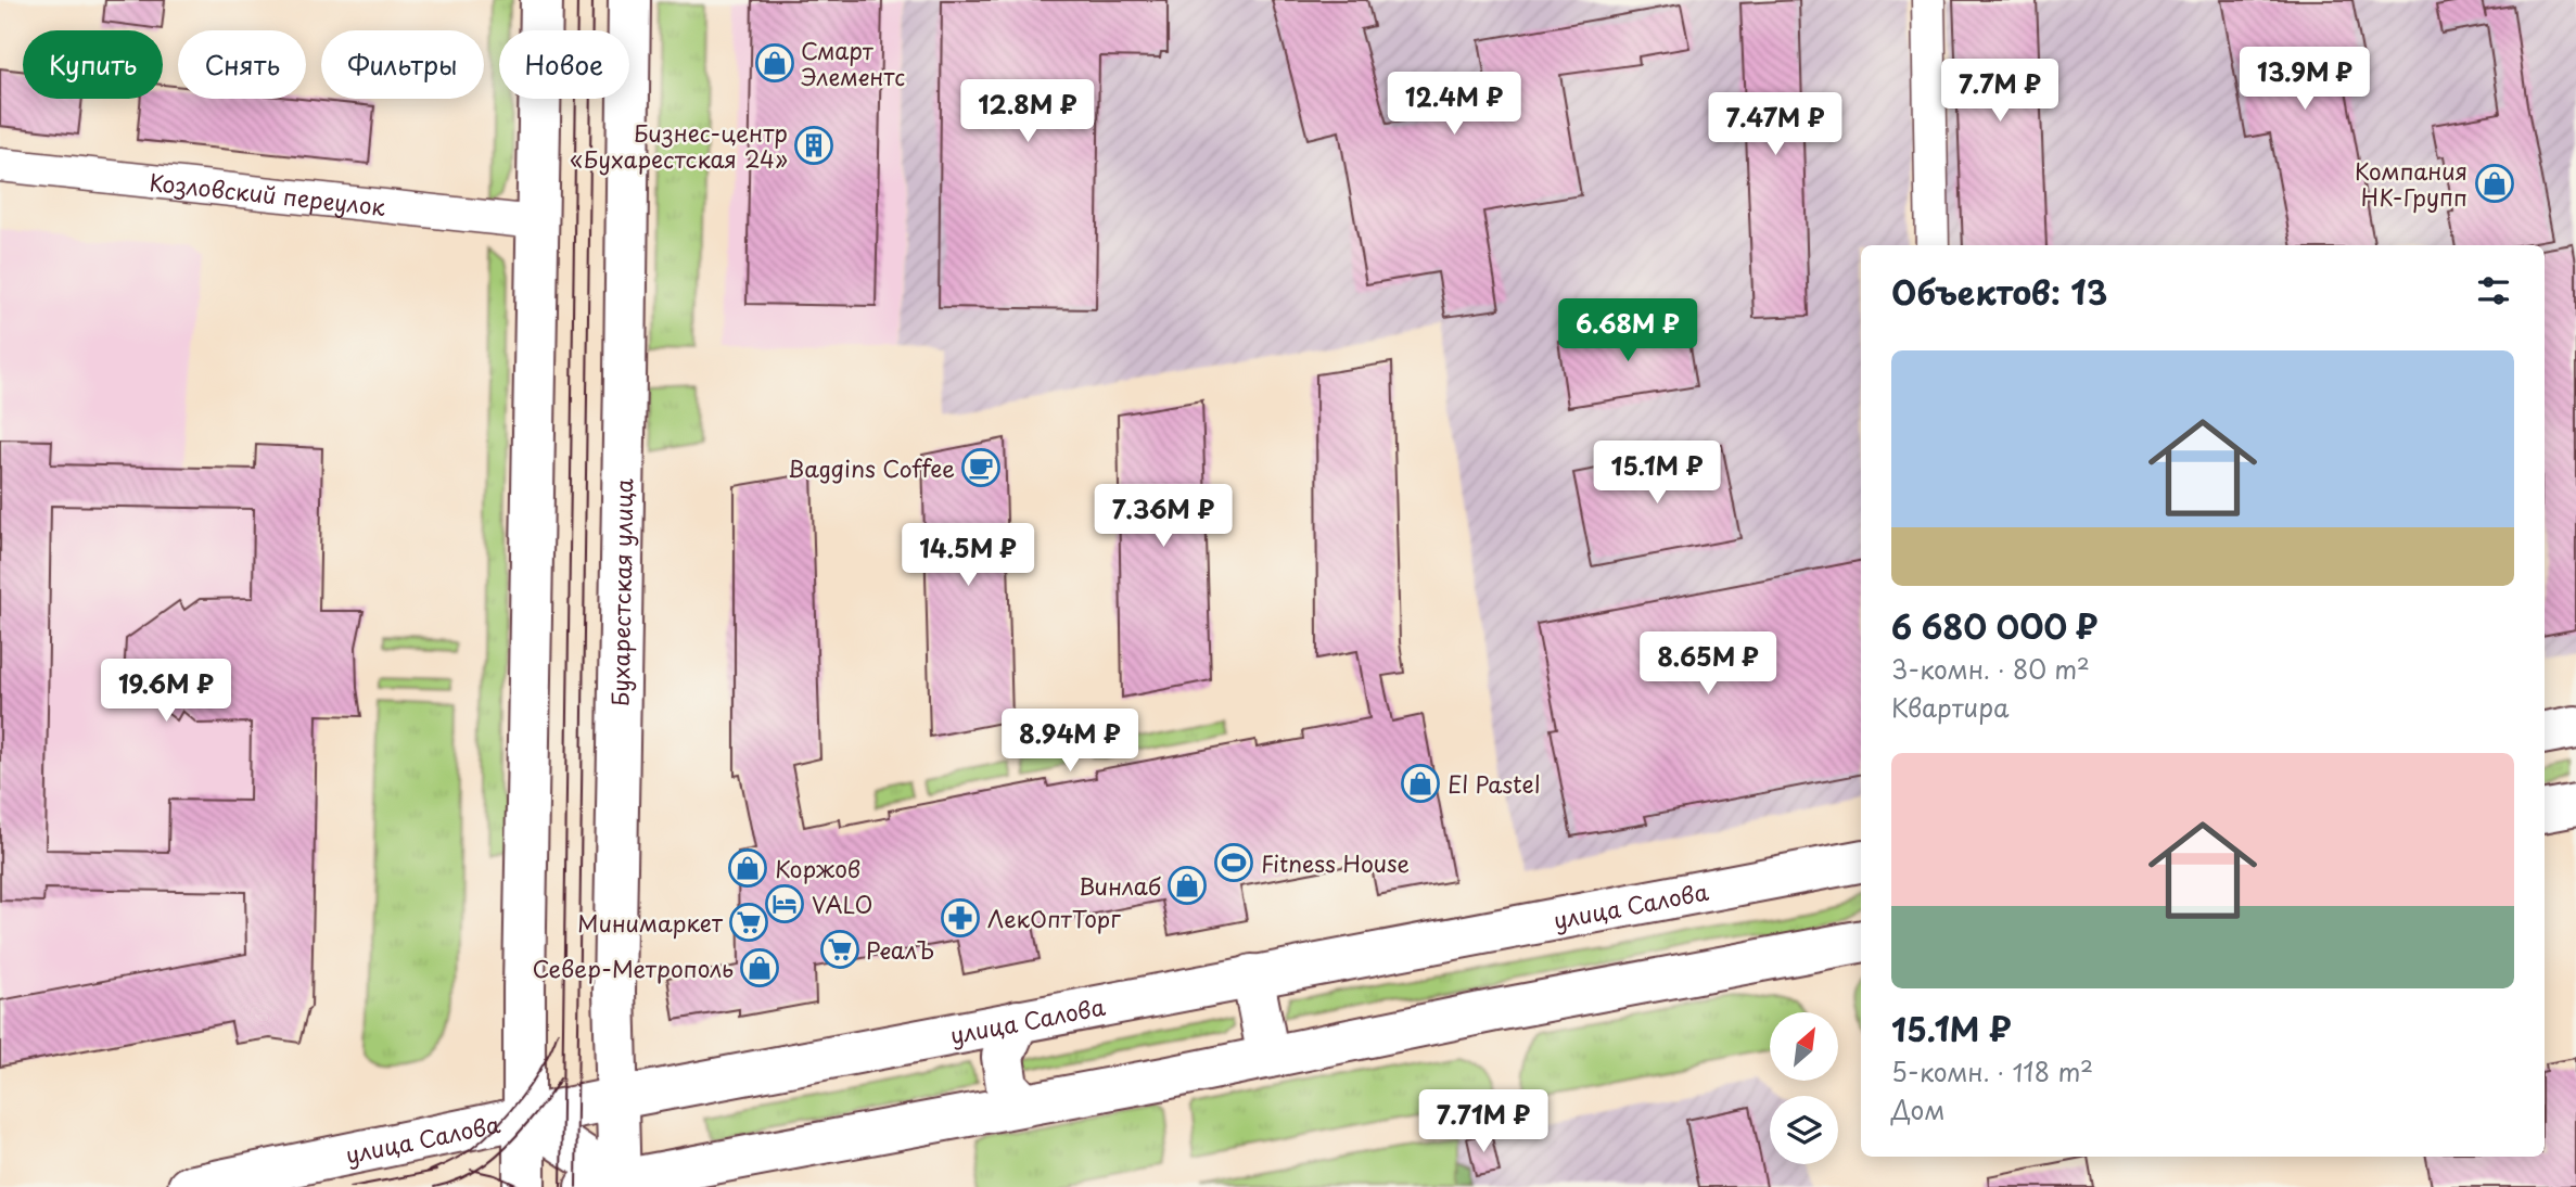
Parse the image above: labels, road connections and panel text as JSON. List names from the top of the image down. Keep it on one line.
{"streets":{"main road":["Бухарестская улица","улица Салова"],"street":["Козловский переулок"]},"crossings":[["Бухарестская улица","улица Салова"]],"places":{"shop":["Смарт Элементс","Компания НК-Групп","El Pastel","Коржов","Винлаб","Север-Метрополь"],"building":["Бизнес-центр «Бухарестская 24»"],"cafe":["Baggins Coffee"],"sports":["Fitness House"],"hotel":["VALO"],"pharmacy":["ЛекОптТорг"],"supermarket":["Минимаркет","РеалЪ"]},"north":"top right","page":{"chip":["Купить","Снять","Фильтры","Новое"],"price":["13.9M ₽","7.7M ₽","12.4M ₽","12.8M ₽","7.47M ₽","6.68M ₽","15.1M ₽","7.36M ₽","14.5M ₽","8.65M ₽","19.6M ₽","8.94M ₽","7.71M ₽"],"heading":"Объектов: 13","list":[{"name":"6 680 000 ₽","note":"3-комн. · 80 m² · Квартира"},{"name":"15.1M ₽","note":"5-комн. · 118 m² · Дом"}]}}
